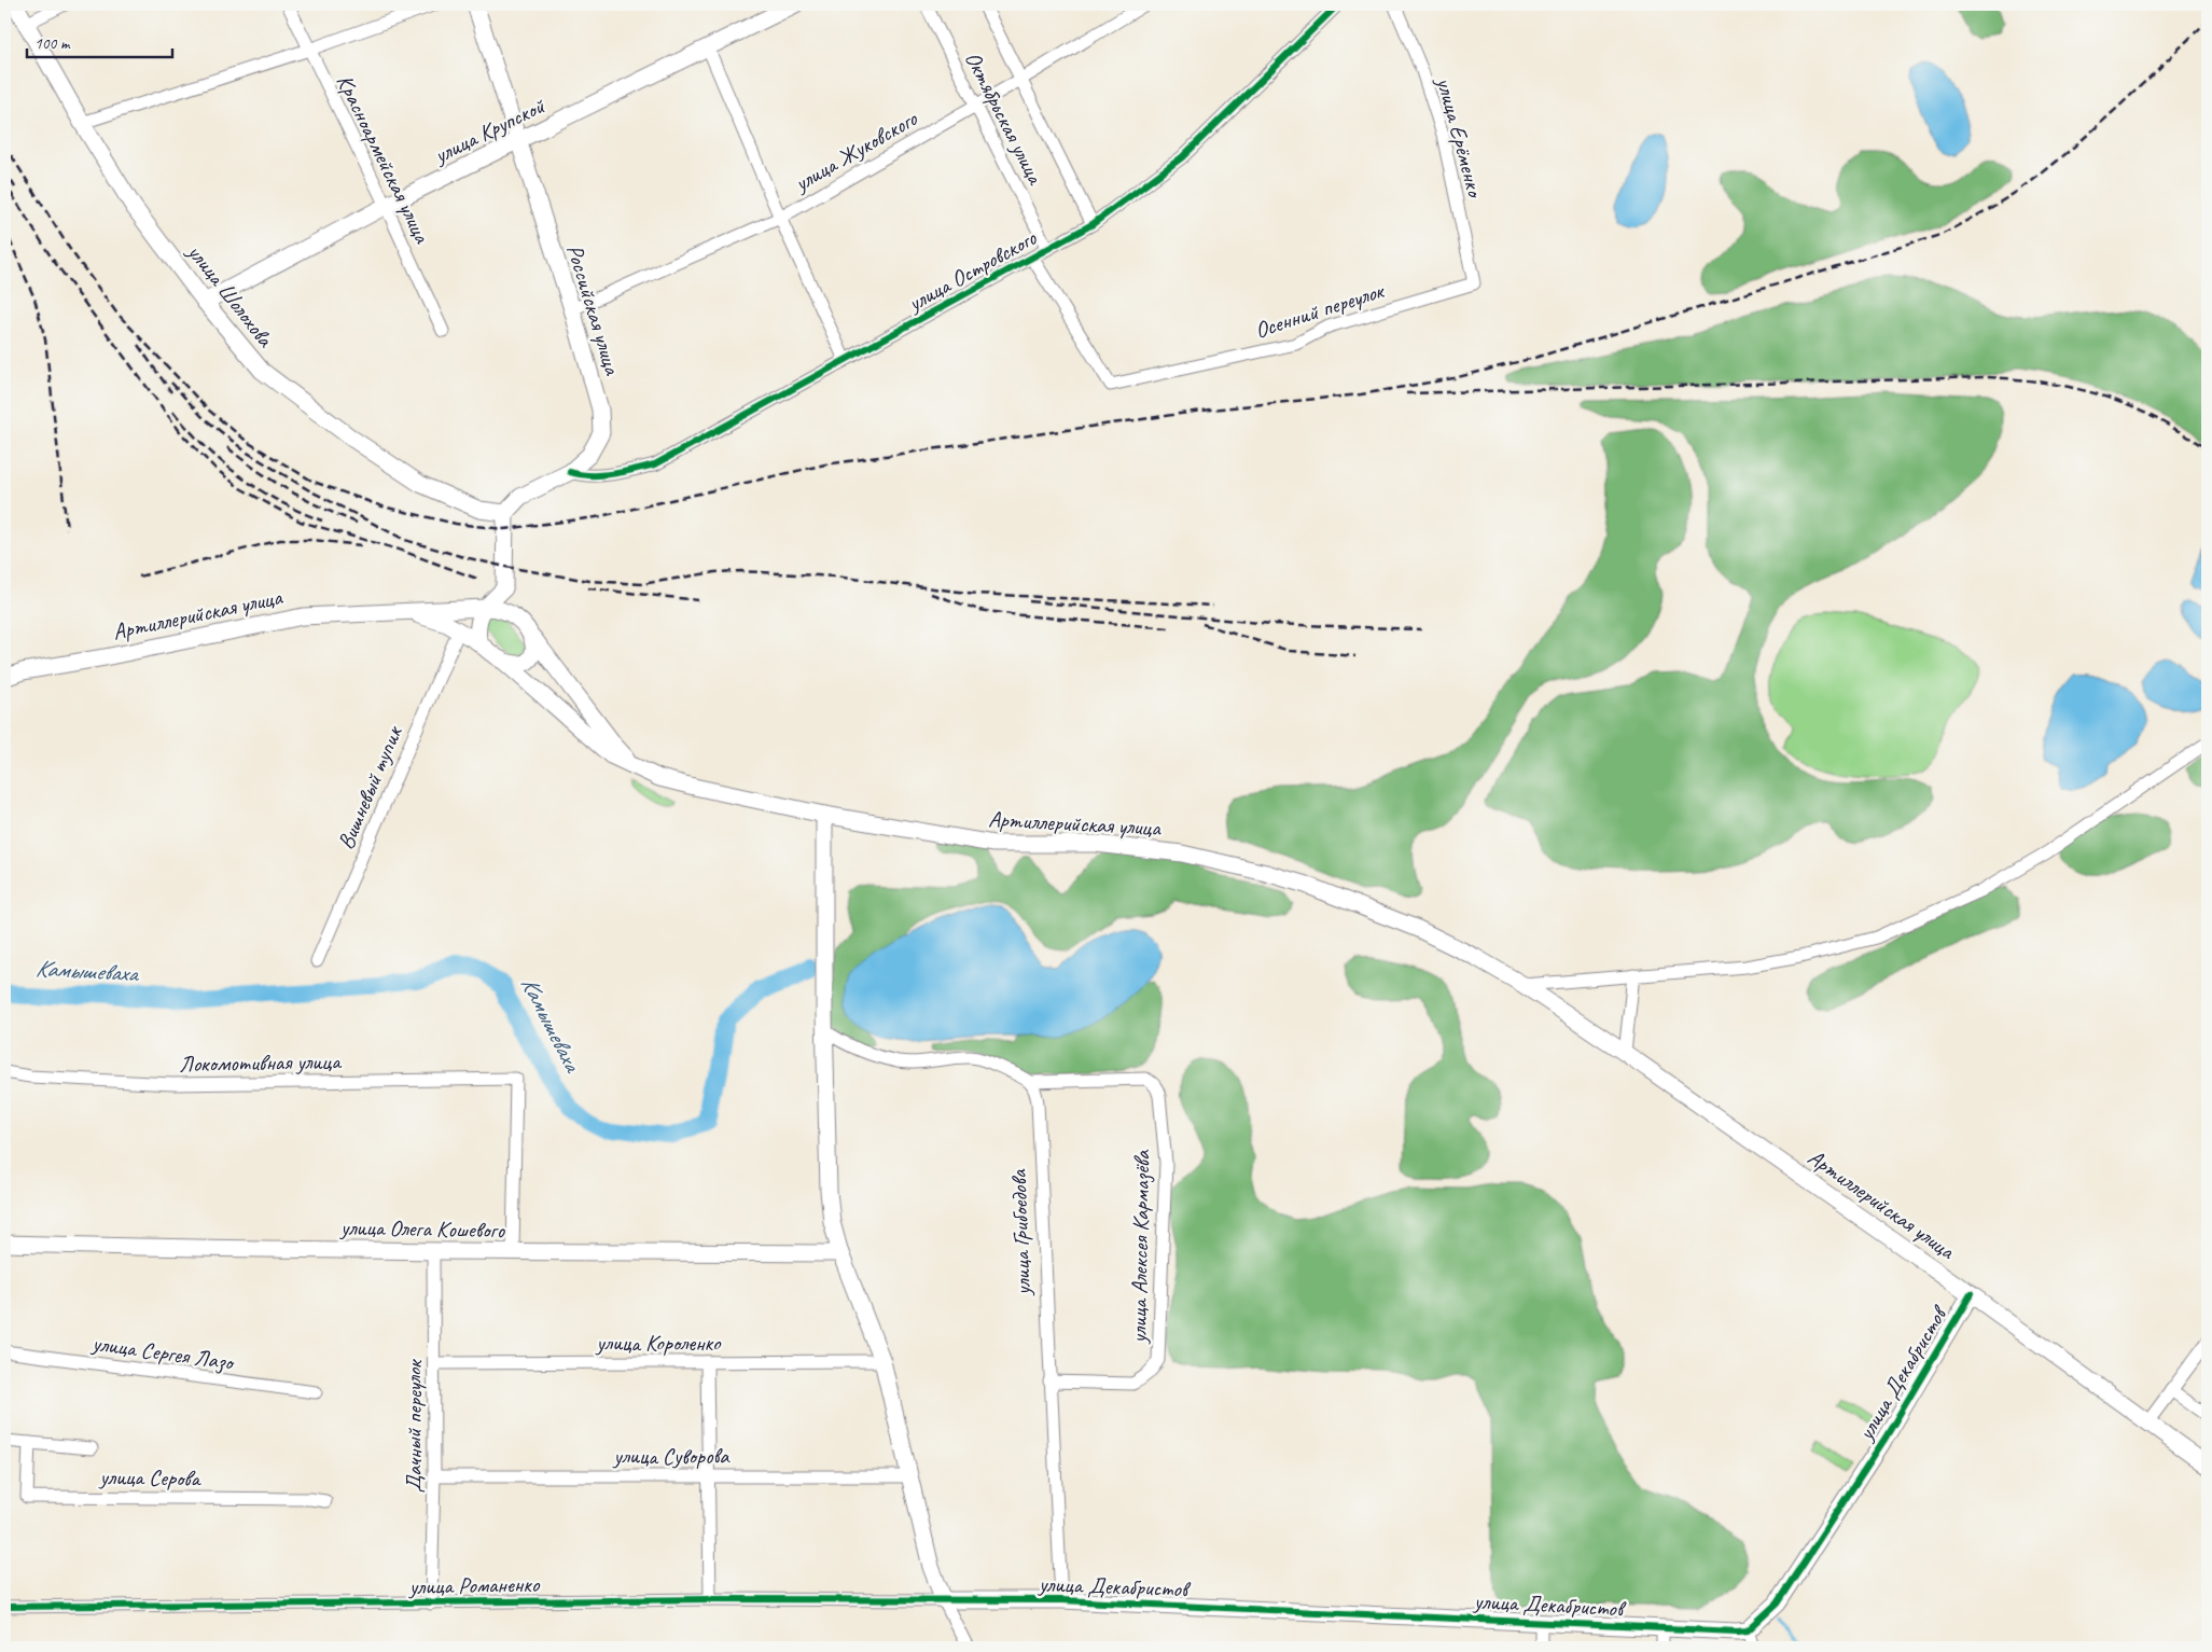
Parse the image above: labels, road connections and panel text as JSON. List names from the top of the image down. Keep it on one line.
{"streets":{"street":["Октябрьская улица","улица Крупской","улица Ерёменко","улица Жуковского","Красноармейская улица","улица Островского","улица Шолохова","Российская улица","Осенний переулок","Артиллерийская улица","Вишневый тупик","Локомотивная улица","улица Олега Кошевого","улица Грибоедова","улица Алексея Кармазёва","улица Короленко","улица Сергея Лазо","улица Декабристов","Дачный переулок","улица Суворова","улица Серова","улица Романенко"]},"crossings":[["Октябрьская улица","улица Жуковского"],["Октябрьская улица","улица Островского"],["улица Крупской","Красноармейская улица"],["улица Крупской","улица Шолохова"],["улица Крупской","Российская улица"],["улица Ерёменко","Осенний переулок"],["улица Жуковского","Российская улица"],["улица Островского","Российская улица"],["улица Островского","Осенний переулок"],["улица Шолохова","Российская улица"],["Артиллерийская улица","Вишневый тупик"],["Артиллерийская улица","улица Декабристов"],["Локомотивная улица","улица Олега Кошевого"],["улица Олега Кошевого","Дачный переулок"],["улица Грибоедова","улица Алексея Кармазёва"],["улица Грибоедова","улица Декабристов"],["улица Короленко","Дачный переулок"],["улица Декабристов","улица Романенко"],["Дачный переулок","улица Суворова"],["Дачный переулок","улица Романенко"]],"water":["Камышеваха"],"scale_bar":"100 m"}
